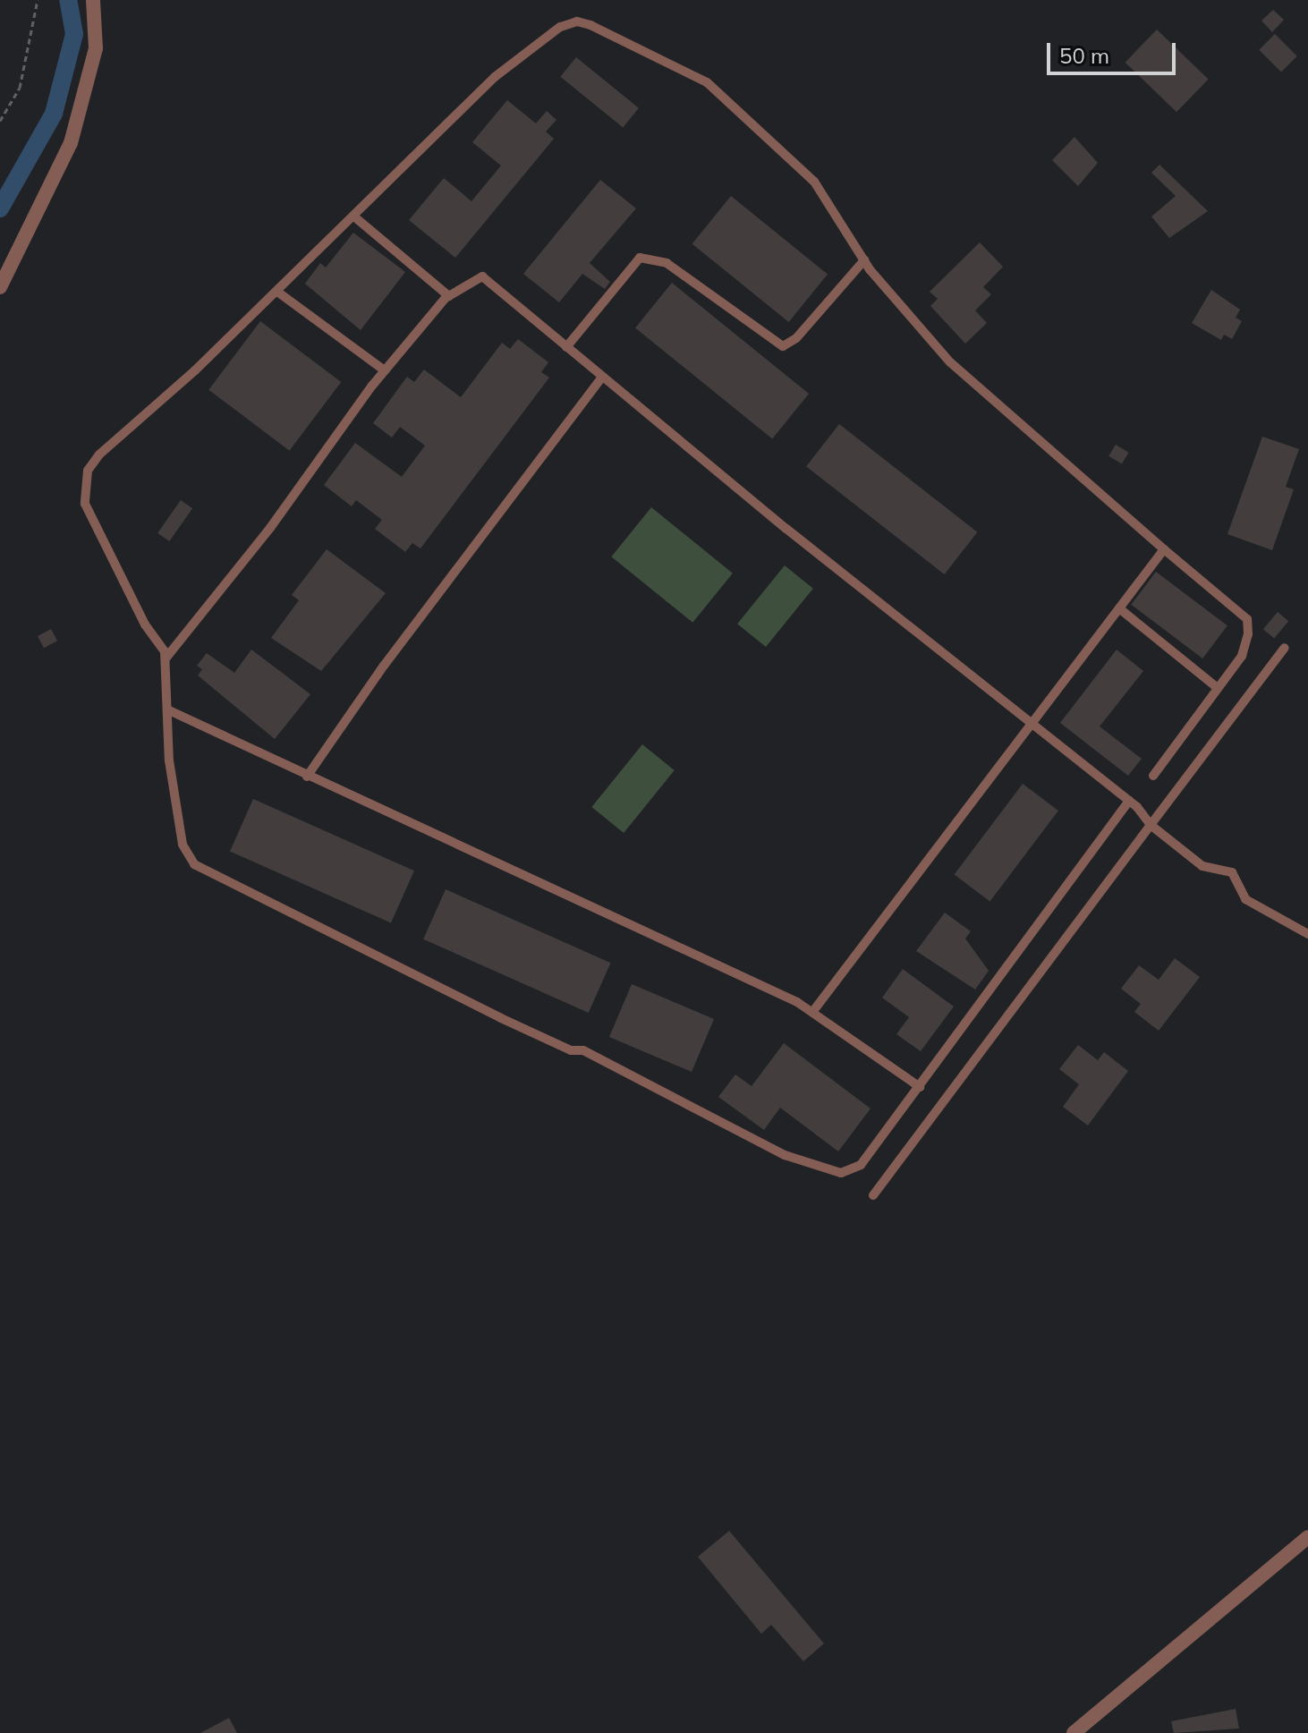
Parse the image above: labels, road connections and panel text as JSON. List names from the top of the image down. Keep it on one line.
{"scale_bar":"50 m"}
